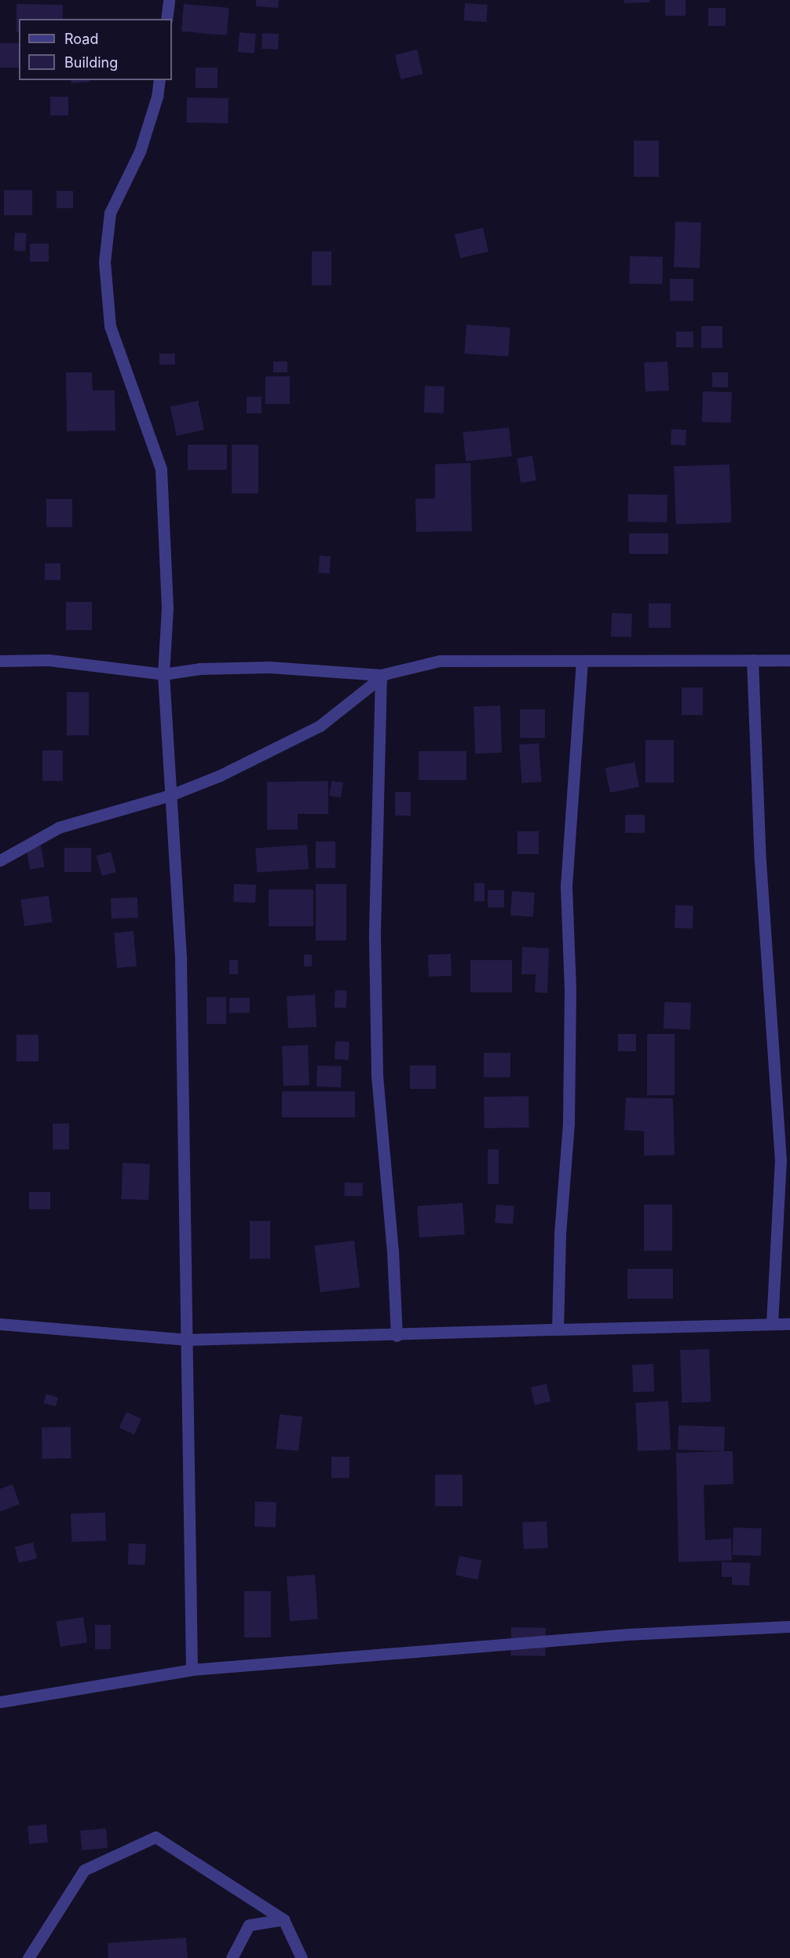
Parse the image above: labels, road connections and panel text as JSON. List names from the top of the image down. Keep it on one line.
{"legend":["Road","Building"]}
